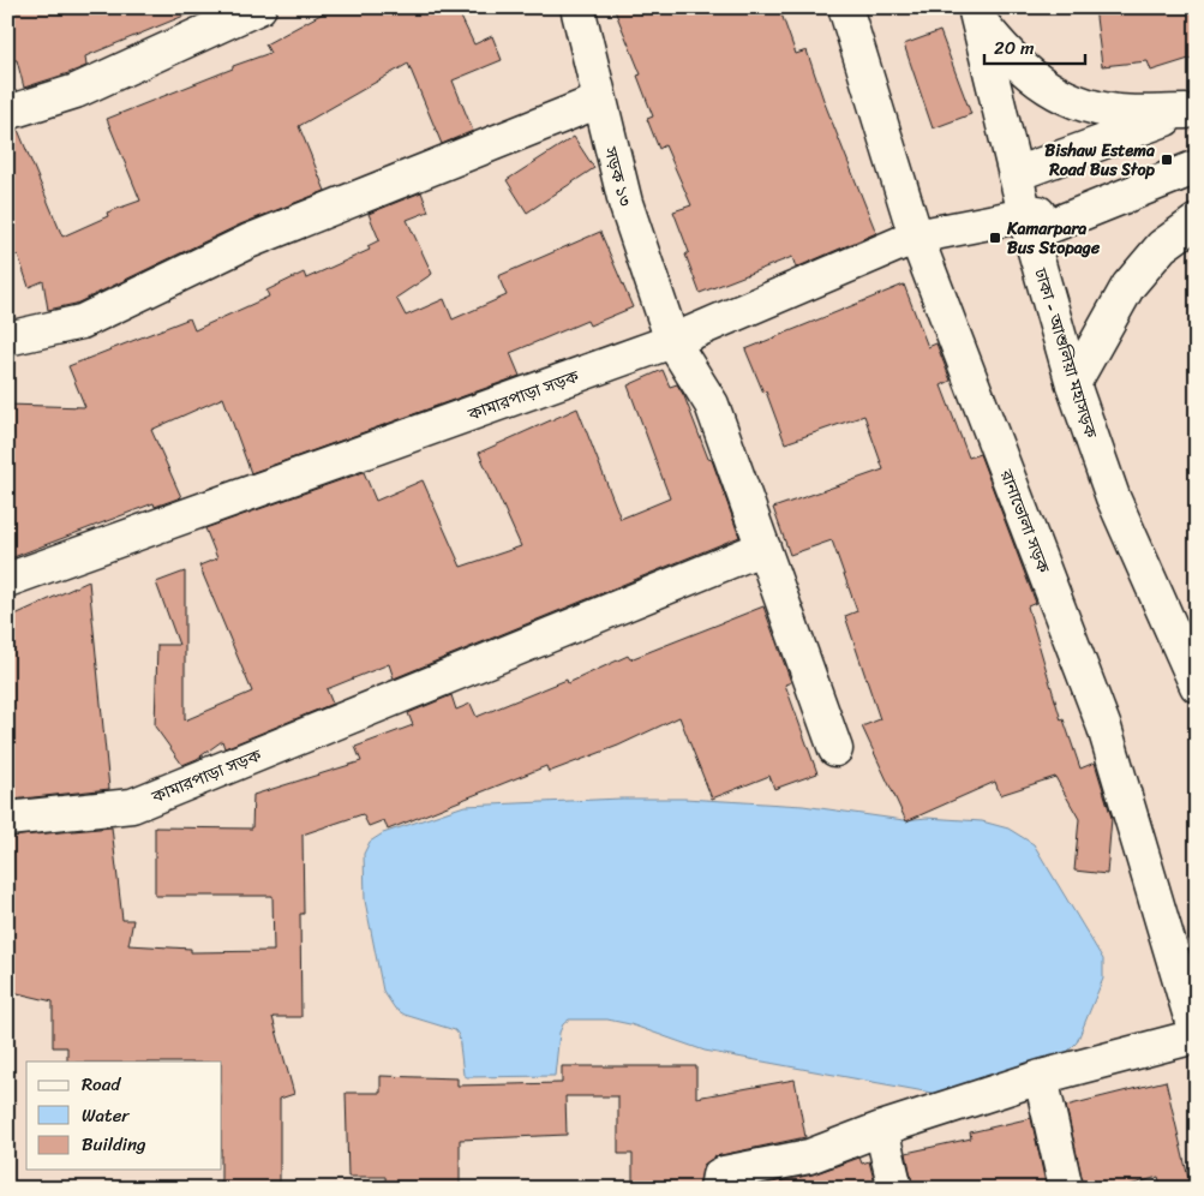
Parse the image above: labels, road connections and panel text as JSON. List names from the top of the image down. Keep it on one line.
{"streets":{"main road":["সড়ক ১৩","ঢাকা - আশুলিয়া মহাসড়ক","কামারপাড়া সড়ক","রানাভোলা সড়ক"]},"crossings":[["সড়ক ১৩","কামারপাড়া সড়ক"],["ঢাকা - আশুলিয়া মহাসড়ক","কামারপাড়া সড়ক"],["কামারপাড়া সড়ক","রানাভোলা সড়ক"]],"places":{"transit":["Bishaw Estema Road Bus Stop","Kamarpara Bus Stopage"]},"legend":["Road","Water","Building"],"scale_bar":"20 m"}
